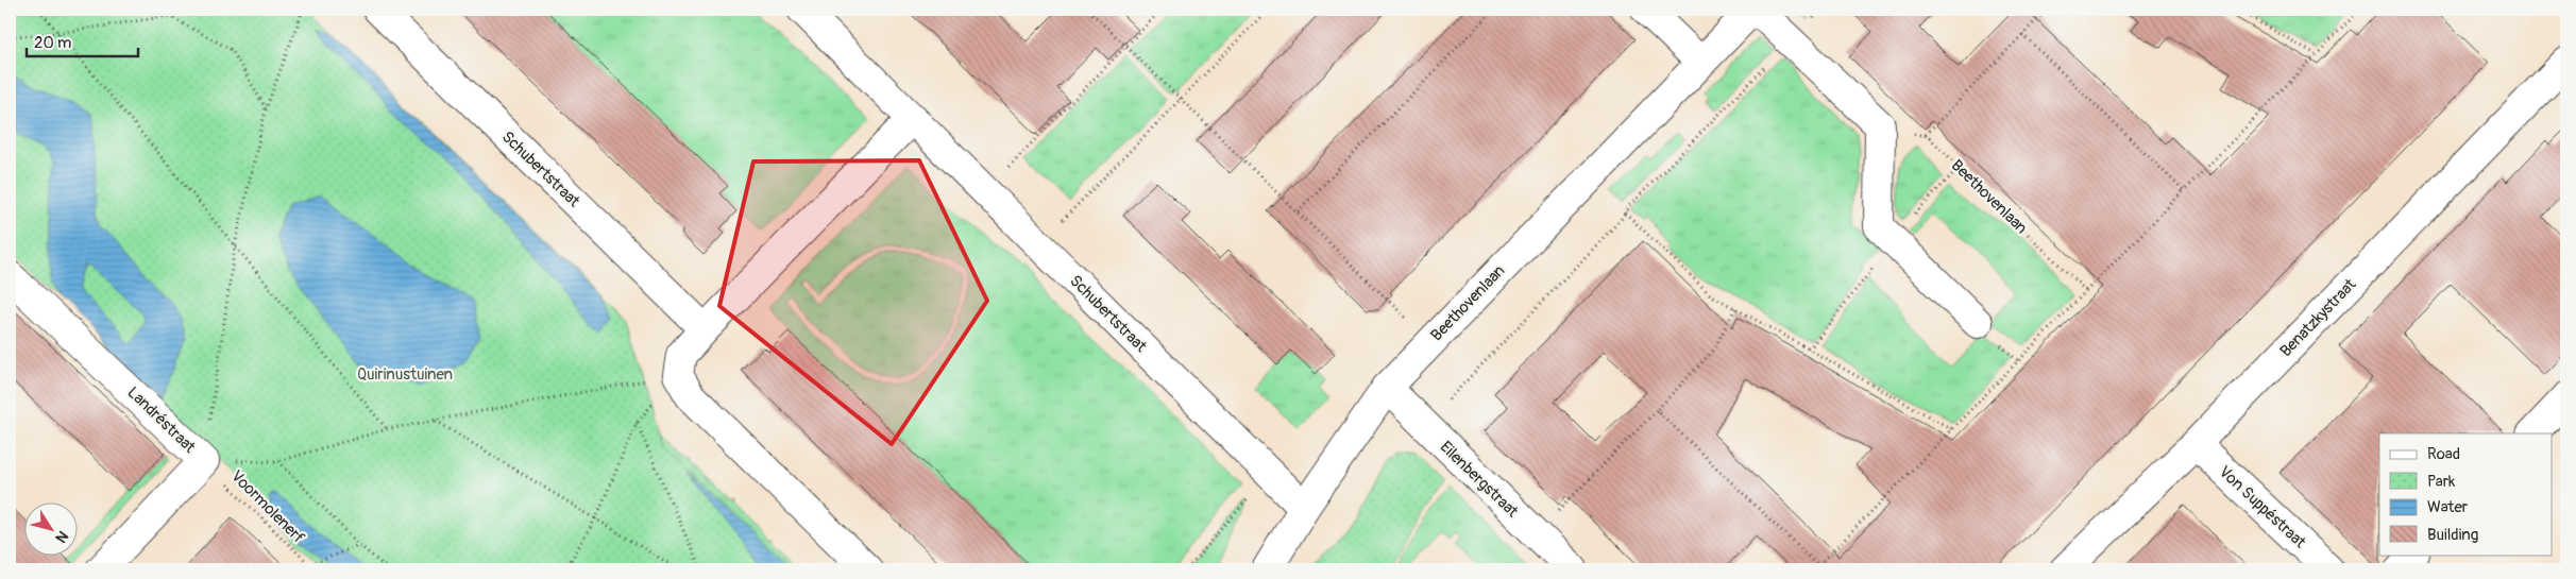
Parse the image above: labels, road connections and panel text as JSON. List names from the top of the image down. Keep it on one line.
{"streets":{"street":["Schubertstraat","Beethovenlaan","Benatzkystraat","Landréstraat","Eilenbergstraat","Von Suppéstraat"],"path":["Voormolenerf"]},"crossings":[["Schubertstraat","Beethovenlaan"],["Beethovenlaan","Eilenbergstraat"],["Benatzkystraat","Von Suppéstraat"],["Landréstraat","Voormolenerf"]],"parks":["Quirinustuinen"],"legend":["Road","Park","Water","Building"],"scale_bar":"20 m","north":"bottom right"}
